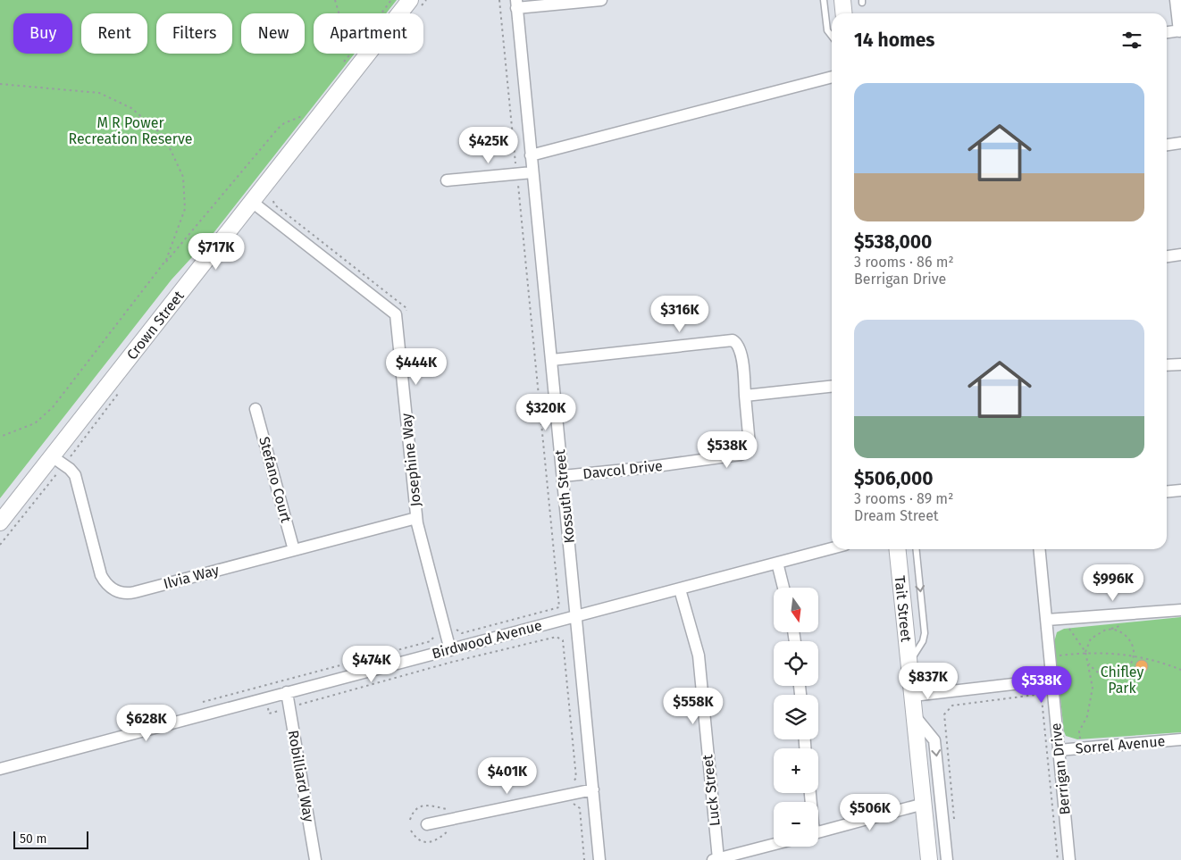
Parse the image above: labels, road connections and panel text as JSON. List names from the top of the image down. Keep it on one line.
{"streets":{"street":["Crown Street","Josephine Way","Davcol Drive","Stefano Court","Kossuth Street","Ilvia Way","Tait Street","Birdwood Avenue","Sorrel Avenue","Berrigan Drive","Robilliard Way","Luck Street"]},"crossings":[["Crown Street","Josephine Way"],["Crown Street","Ilvia Way"],["Josephine Way","Ilvia Way"],["Josephine Way","Birdwood Avenue"],["Davcol Drive","Kossuth Street"],["Stefano Court","Ilvia Way"],["Kossuth Street","Birdwood Avenue"],["Birdwood Avenue","Robilliard Way"],["Birdwood Avenue","Luck Street"],["Sorrel Avenue","Berrigan Drive"]],"parks":["M R Power Recreation Reserve","Chifley Park"],"scale_bar":"50 m","north":"bottom","page":{"chip":["Buy","Rent","Filters","New","Apartment"],"heading":"14 homes","list":[{"name":"$538,000","note":"3 rooms · 86 m² · Berrigan Drive"},{"name":"$506,000","note":"3 rooms · 89 m² · Dream Street"}],"price":["$425K","$717K","$316K","$444K","$320K","$538K","$996K","$474K","$837K","$538K","$558K","$628K","$401K","$506K"],"map_buttons":["+","−"],"scale":"50 m"}}
